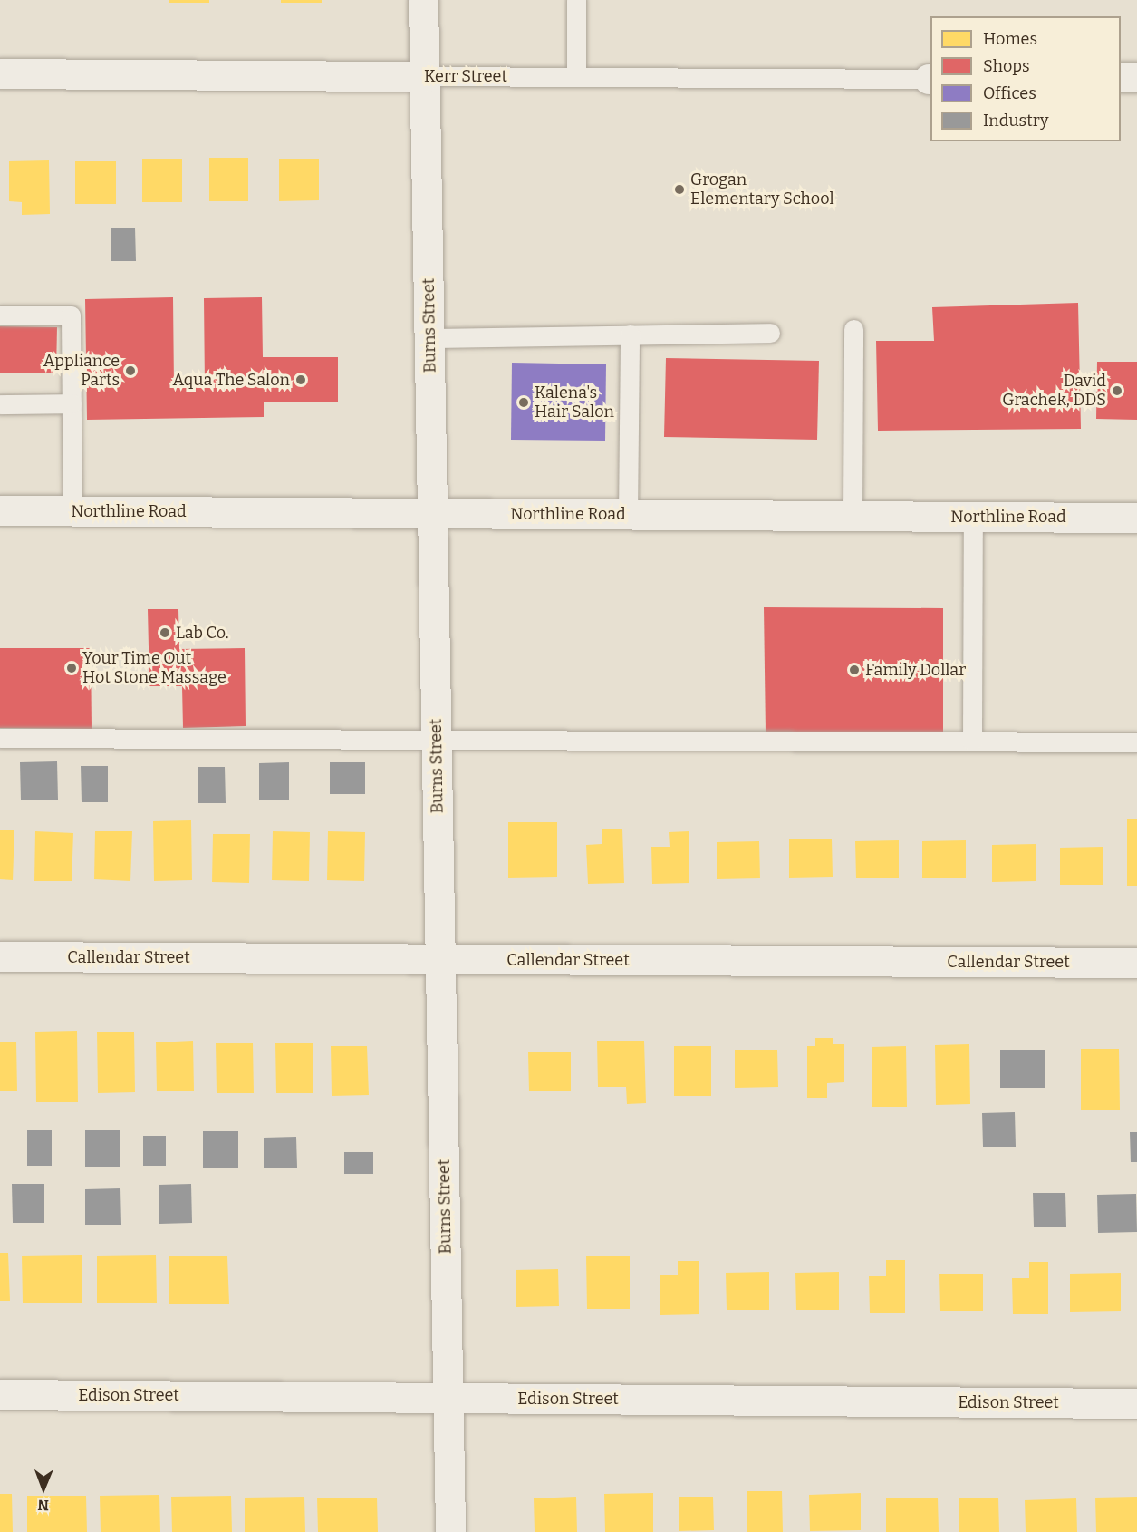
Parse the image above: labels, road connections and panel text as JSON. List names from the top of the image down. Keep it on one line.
{"streets":{"street":["Kerr Street","Burns Street","Northline Road","Callendar Street","Edison Street"]},"crossings":[["Kerr Street","Burns Street"],["Burns Street","Northline Road"],["Burns Street","Callendar Street"],["Burns Street","Edison Street"]],"places":["Grogan Elementary School","Appliance Parts","Aqua The Salon","David Grachek, DDS","Kalena's Hair Salon","Lab Co.","Your Time Out Hot Stone Massage","Family Dollar"],"legend":["Homes","Shops","Offices","Industry"],"north":"bottom"}
